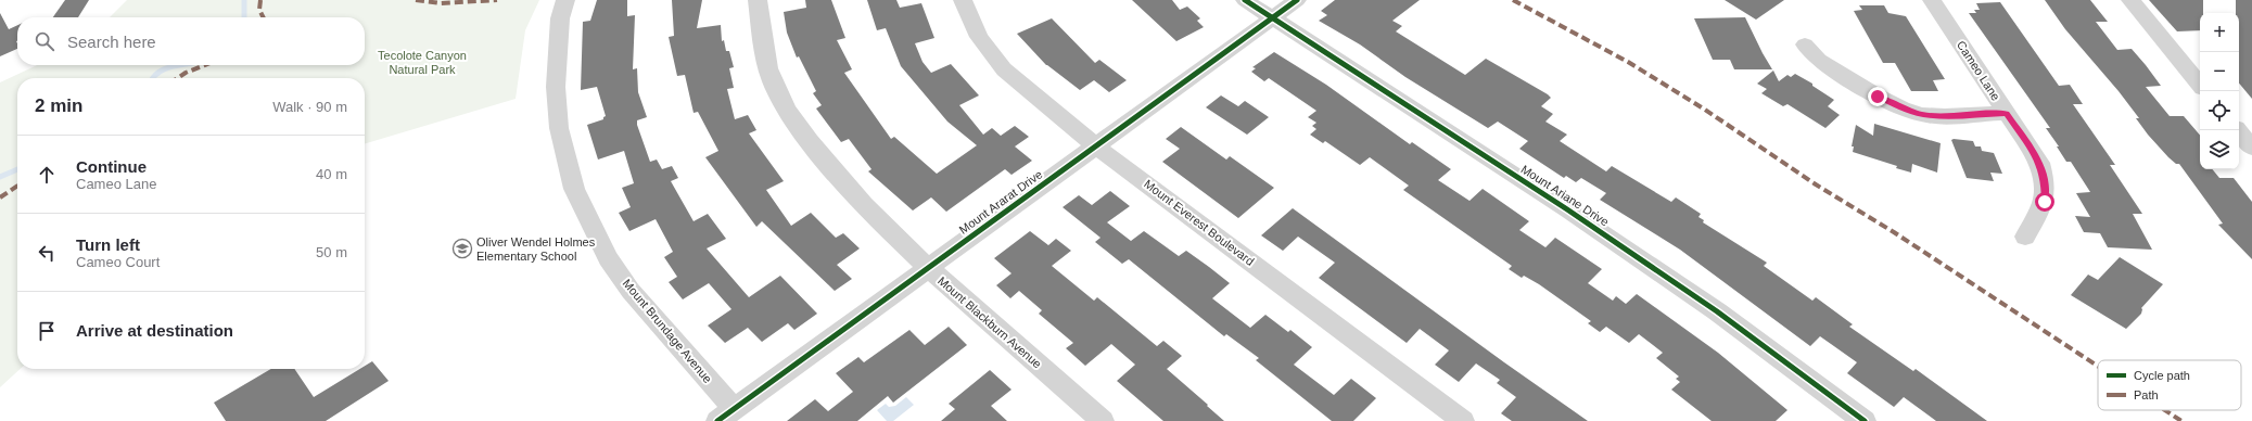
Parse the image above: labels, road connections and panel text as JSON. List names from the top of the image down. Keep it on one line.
{"streets":{"street":["Cameo Lane","Mount Ariane Drive","Mount Ararat Drive","Mount Everest Boulevard","Mount Blackburn Avenue","Mount Brundage Avenue"]},"crossings":[["Mount Ariane Drive","Mount Ararat Drive"],["Mount Ararat Drive","Mount Everest Boulevard"],["Mount Ararat Drive","Mount Blackburn Avenue"],["Mount Ararat Drive","Mount Brundage Avenue"]],"parks":["Tecolote Canyon Natural Park"],"places":{"school or university":["Oliver Wendel Holmes Elementary School"]},"legend":["Cycle path","Path"],"page":{"map_buttons":["+","−"],"search":"Search here","heading":["2 min","Walk · 90 m"],"list":[["Continue","Cameo Lane","40 m"],["Turn left","Cameo Court","50 m"],"Arrive at destination"]}}
